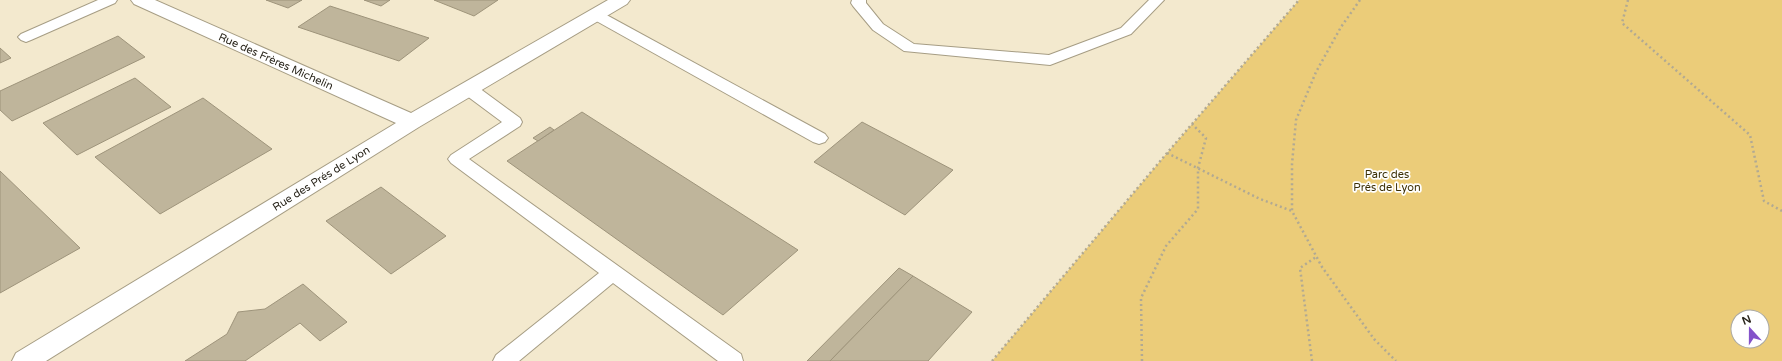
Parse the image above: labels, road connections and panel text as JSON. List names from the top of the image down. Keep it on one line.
{"streets":{"street":["Rue des Frères Michelin","Rue des Prés de Lyon"]},"crossings":[["Rue des Frères Michelin","Rue des Prés de Lyon"]],"parks":["Parc des Prés de Lyon"],"north":"top"}
